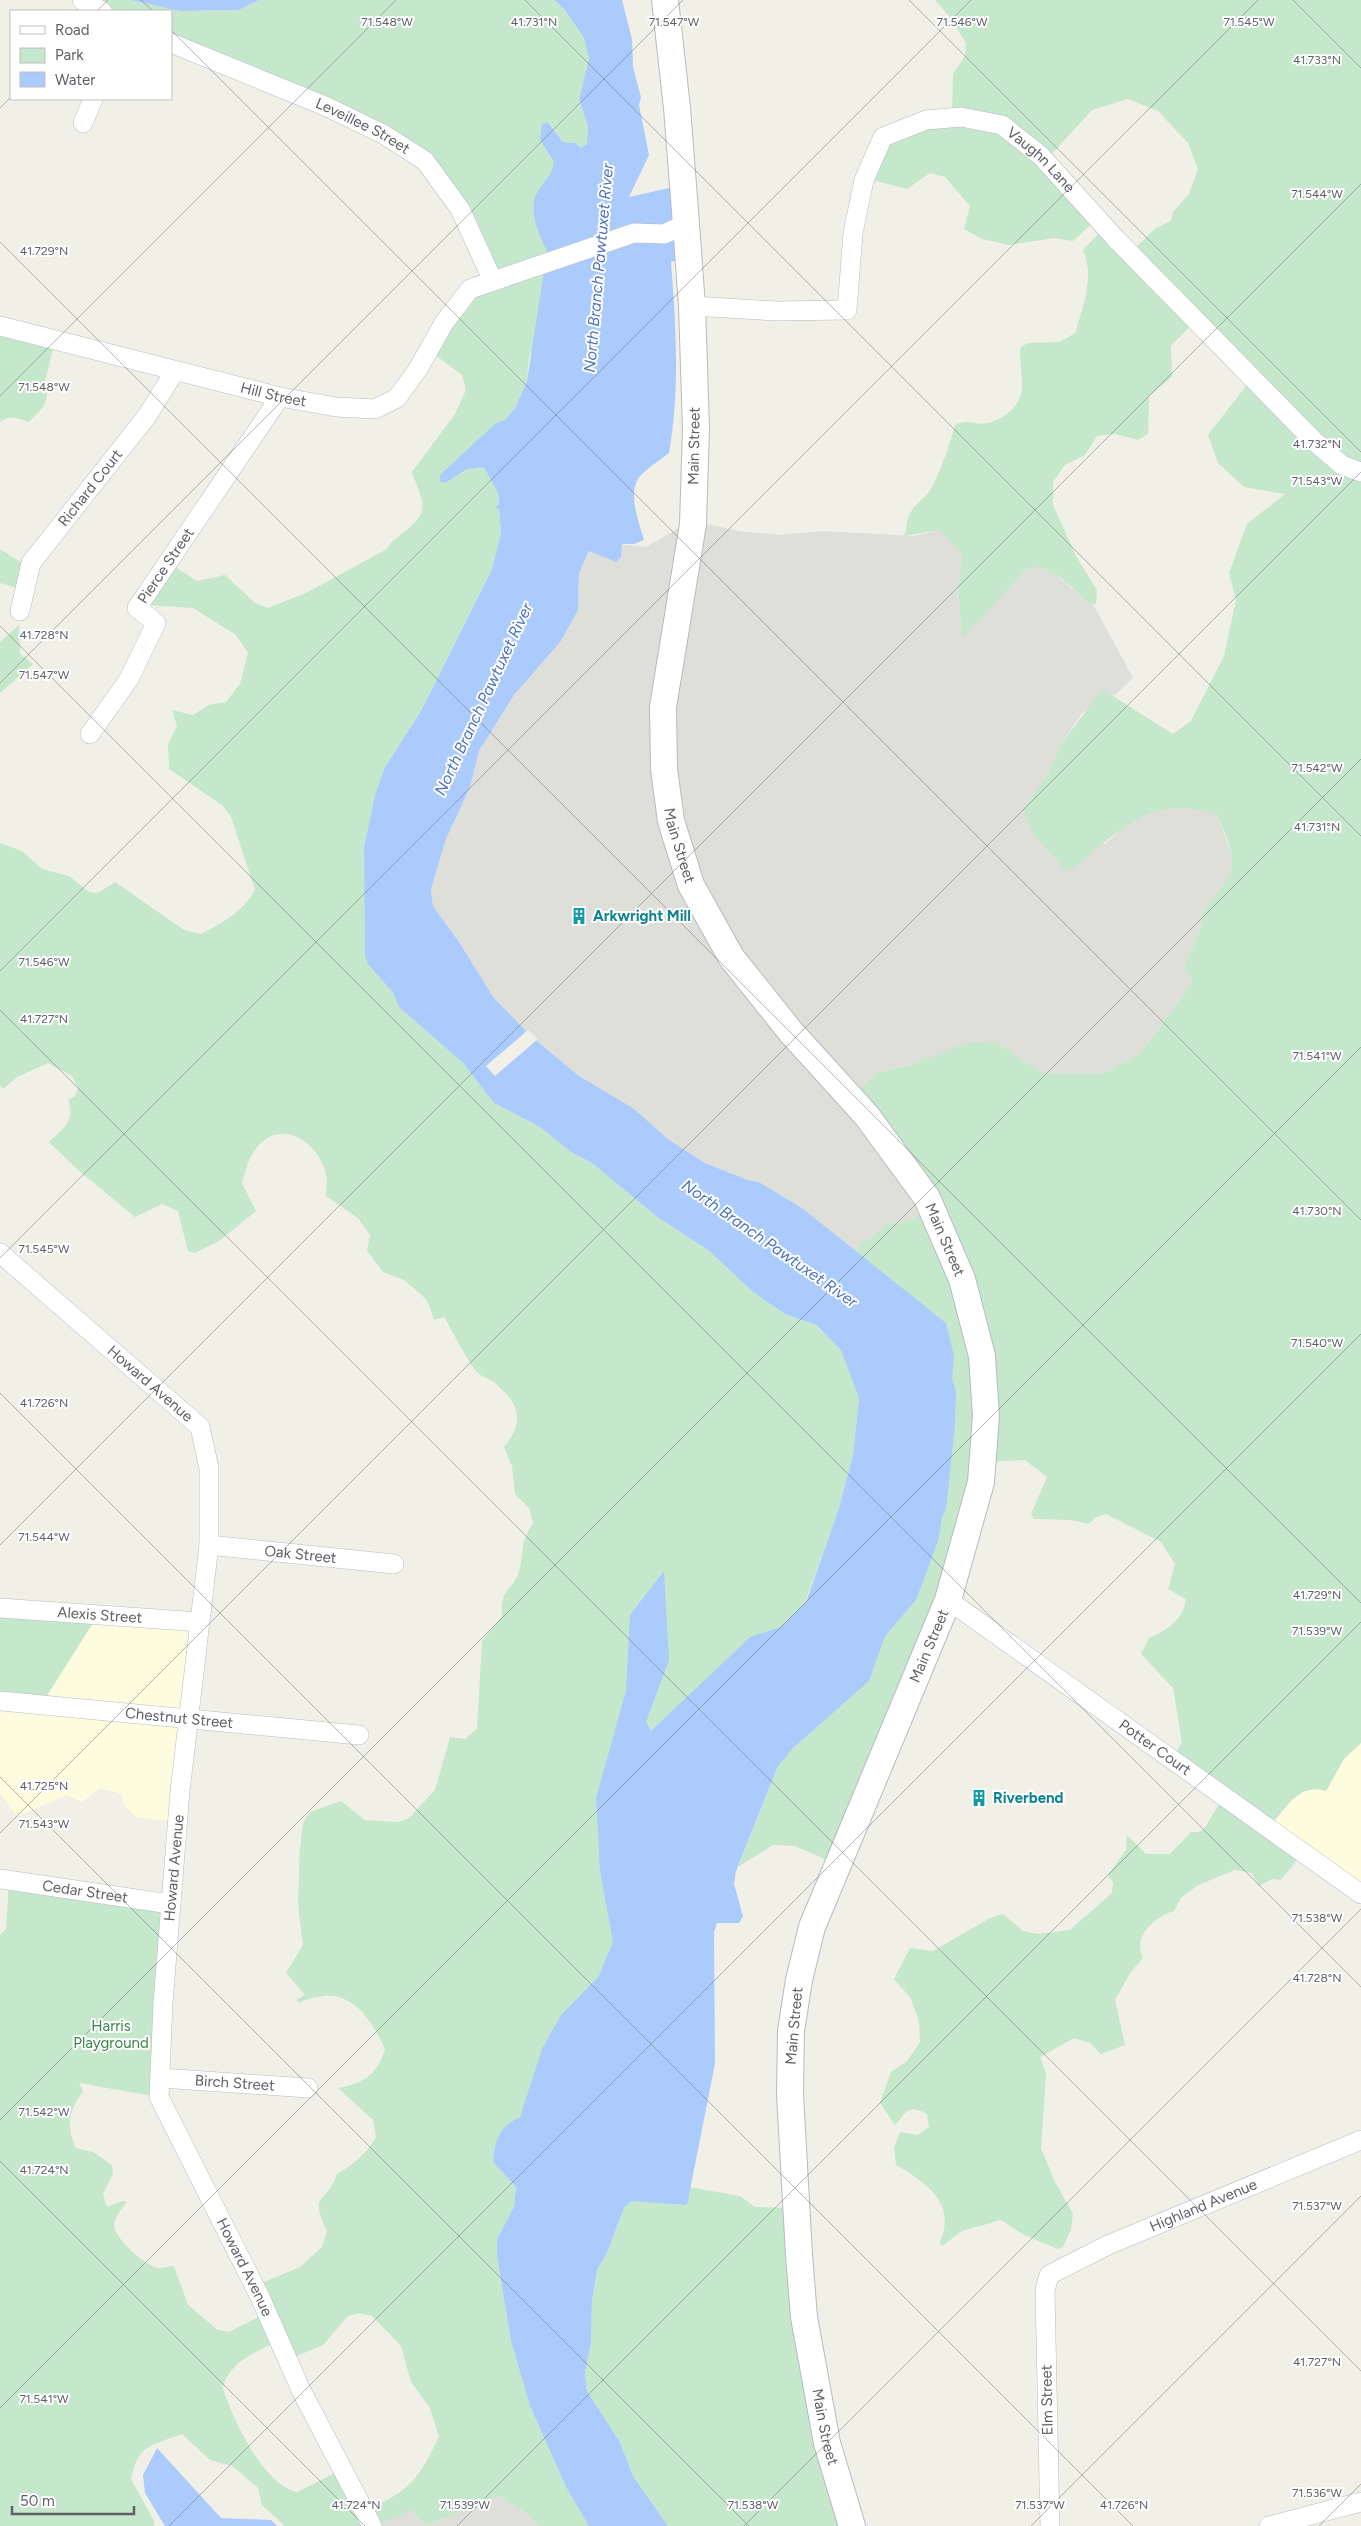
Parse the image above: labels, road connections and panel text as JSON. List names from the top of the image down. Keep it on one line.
{"streets":{"main road":["Main Street"],"street":["Leveillee Street","Vaughn Lane","Hill Street","Richard Court","Pierce Street","Howard Avenue","Oak Street","Alexis Street","Chestnut Street","Potter Court","Cedar Street","Birch Street","Highland Avenue","Elm Street"]},"crossings":[["Leveillee Street","Hill Street"],["Vaughn Lane","Main Street"],["Hill Street","Main Street"],["Hill Street","Richard Court"],["Hill Street","Pierce Street"],["Main Street","Potter Court"],["Howard Avenue","Oak Street"],["Howard Avenue","Alexis Street"],["Howard Avenue","Chestnut Street"],["Howard Avenue","Cedar Street"],["Howard Avenue","Birch Street"],["Highland Avenue","Elm Street"]],"water":["North Branch Pawtuxet River"],"parks":["Harris Playground"],"places":{"building":["Arkwright Mill","Riverbend"]},"legend":["Road","Park","Water"],"scale_bar":"50 m","coordinates":["71.548°W","41.731°N","71.547°W","71.546°W","71.545°W","41.733°N","71.544°W","41.729°N","41.732°N","71.543°W","41.728°N","71.542°W","41.727°N","71.541°W","41.730°N","71.540°W","41.726°N","71.539°W","41.725°N","71.538°W","41.724°N","71.537°W","71.536°W"]}
